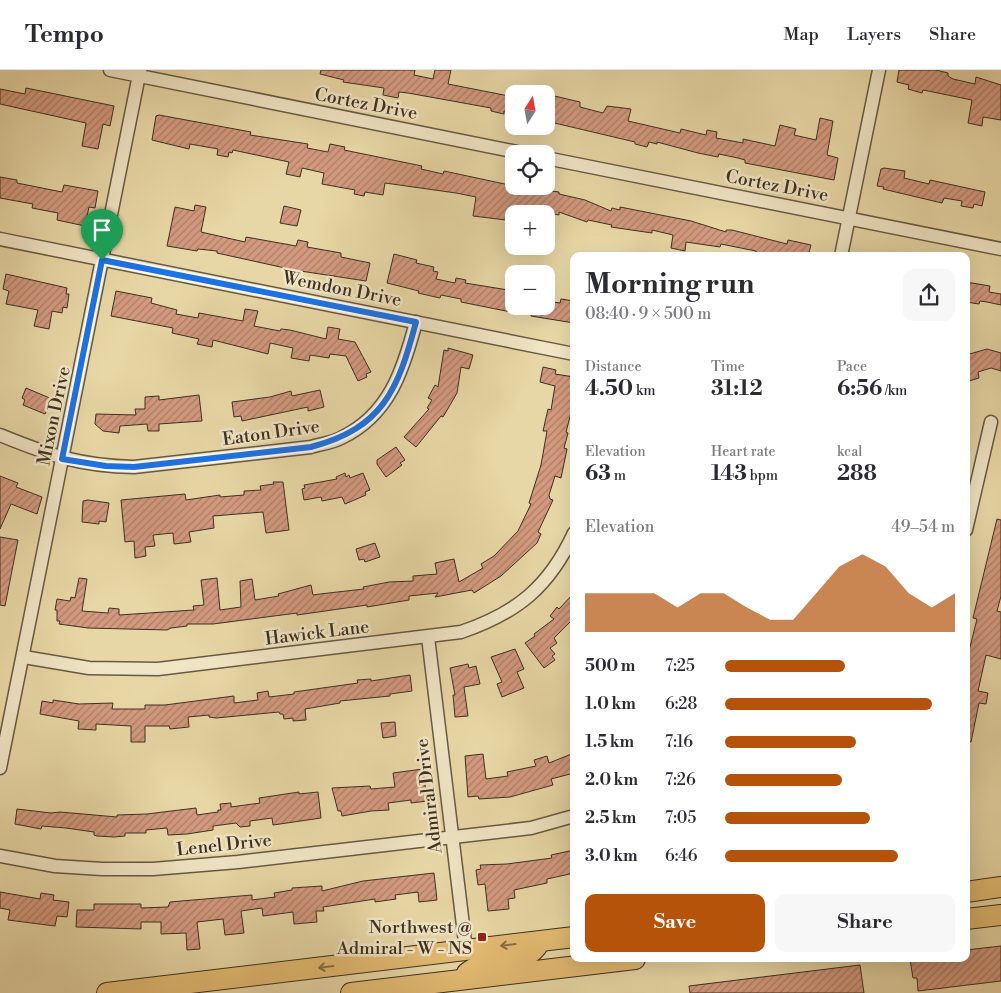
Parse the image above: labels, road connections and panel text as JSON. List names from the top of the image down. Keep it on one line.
{"streets":{"street":["Cortez Drive","Wemdon Drive","Mixon Drive","Eaton Drive","Hawick Lane","Admiral Drive","Lenel Drive"]},"crossings":[["Cortez Drive","Mixon Drive"],["Wemdon Drive","Mixon Drive"],["Wemdon Drive","Eaton Drive"],["Mixon Drive","Eaton Drive"],["Mixon Drive","Hawick Lane"],["Hawick Lane","Admiral Drive"],["Admiral Drive","Lenel Drive"]],"places":{"transit":["Northwest @ Admiral - W - NS"]},"north":"top","page":{"header":"Tempo","nav":["Map","Layers","Share"],"map_buttons":["+","−"],"heading":["Morning run","08:40 · 9 × 500 m"],"stats":[["Distance","4.50 km"],["Time","31:12"],["Pace","6:56 /km"],["Elevation","63 m"],["Heart rate","143 bpm"],["kcal","288"]],"chart":["Elevation","49–54 m"],"list":[{"name":"500 m","note":"7:25"},{"name":"1.0 km","note":"6:28"},{"name":"1.5 km","note":"7:16"},{"name":"2.0 km","note":"7:26"},{"name":"2.5 km","note":"7:05"},{"name":"3.0 km","note":"6:46"}],"buttons":["Save","Share"]}}
